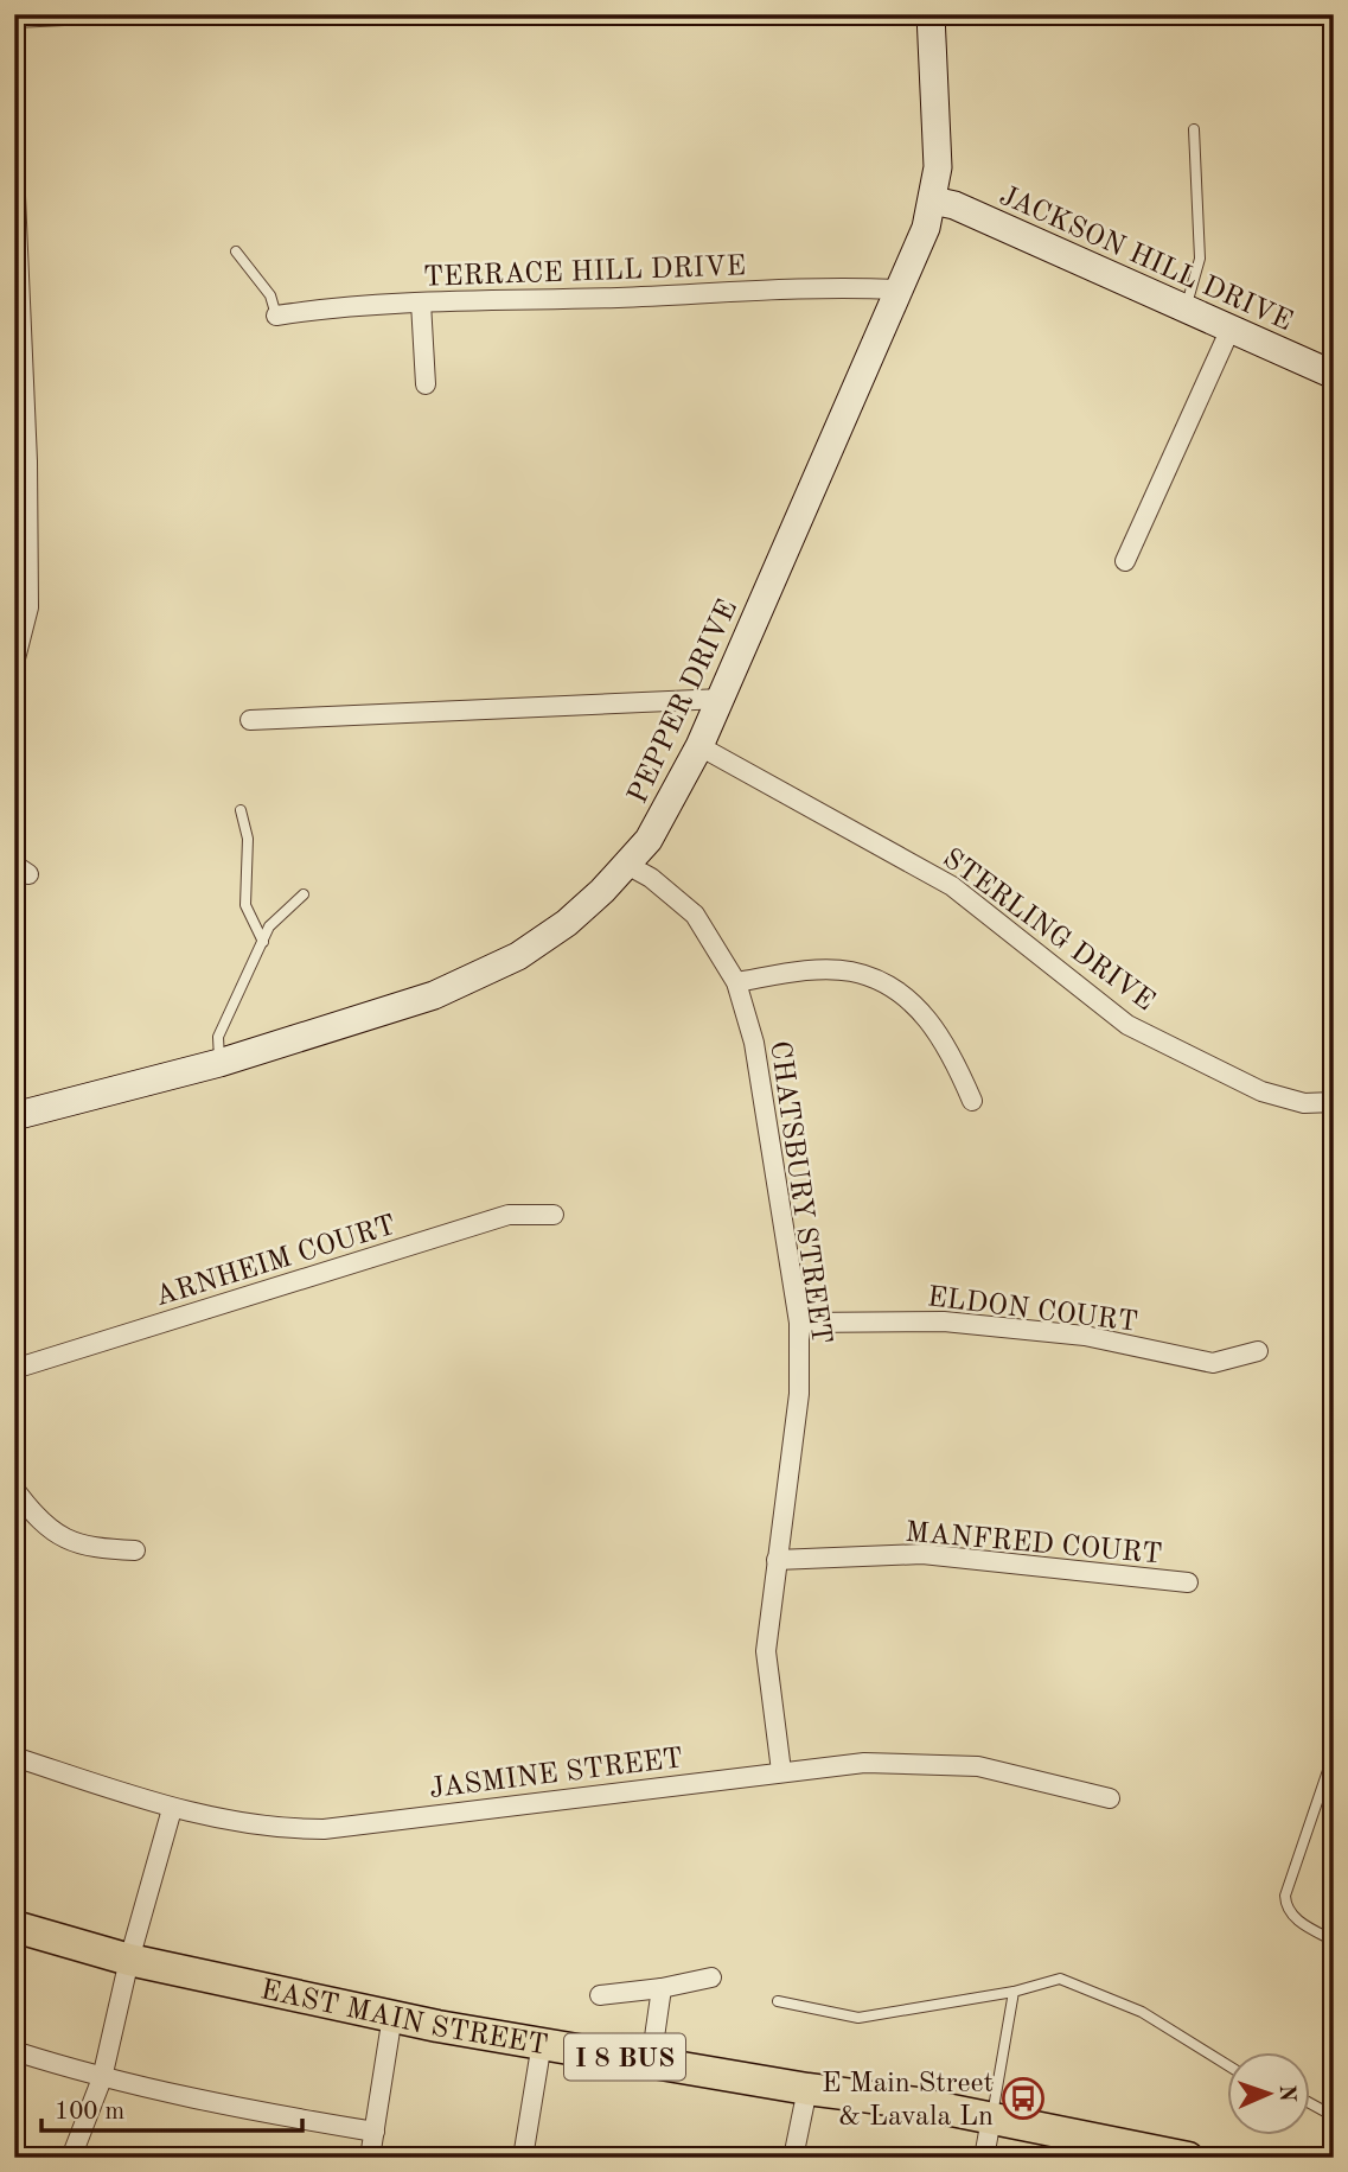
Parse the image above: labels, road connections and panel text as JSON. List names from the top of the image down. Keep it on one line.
{"streets":{"main road":["EAST MAIN STREET","I 8 BUS"],"street":["JACKSON HILL DRIVE","TERRACE HILL DRIVE","PEPPER DRIVE","STERLING DRIVE","CHATSBURY STREET","ARNHEIM COURT","ELDON COURT","MANFRED COURT","JASMINE STREET"]},"crossings":[["JACKSON HILL DRIVE","PEPPER DRIVE"],["TERRACE HILL DRIVE","PEPPER DRIVE"],["PEPPER DRIVE","STERLING DRIVE"],["PEPPER DRIVE","CHATSBURY STREET"],["CHATSBURY STREET","ELDON COURT"],["CHATSBURY STREET","MANFRED COURT"],["CHATSBURY STREET","JASMINE STREET"]],"places":{"bus stop":["E Main Street & Lavala Ln"]},"scale_bar":"100 m","north":"right"}
